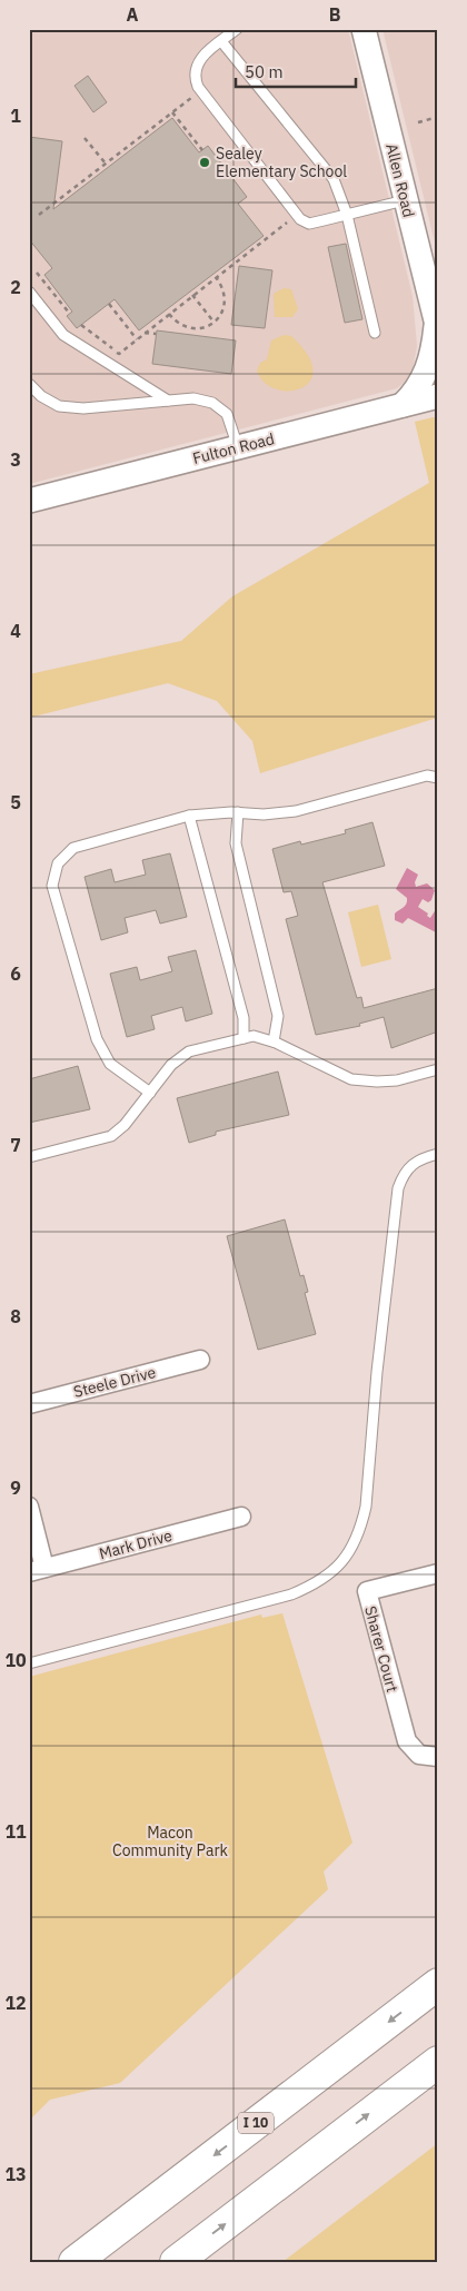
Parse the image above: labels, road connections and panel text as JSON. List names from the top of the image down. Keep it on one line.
{"streets":{"highway":["I 10"],"street":["Allen Road","Fulton Road","Steele Drive","Mark Drive","Sharer Court"]},"parks":["Macon Community Park"],"places":["Sealey Elementary School"],"scale_bar":"50 m","grid":{"columns":["A","B"],"rows":["1","2","3","4","5","6","7","8","9","10","11","12","13"]}}
